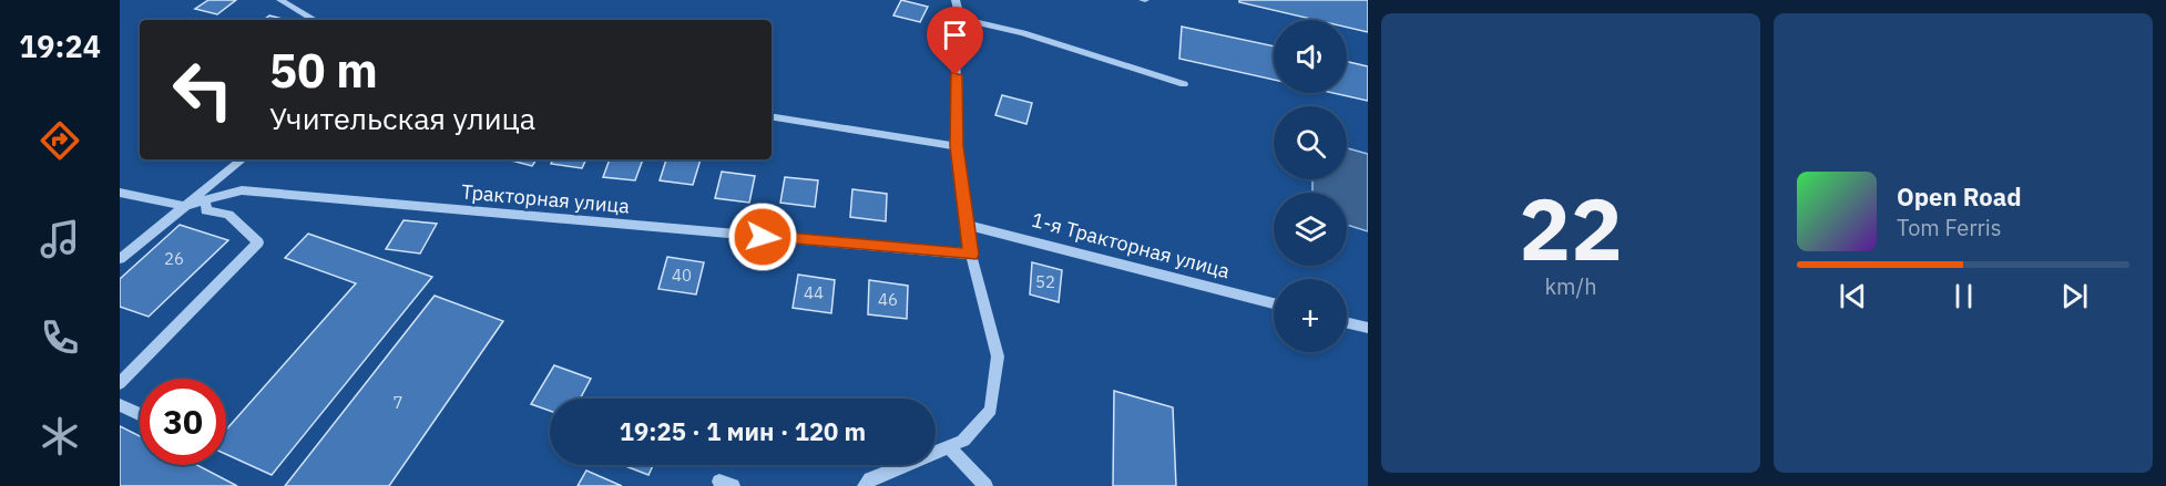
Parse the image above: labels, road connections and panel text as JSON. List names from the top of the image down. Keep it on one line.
{"streets":{"street":["Тракторная улица","1-я Тракторная улица"]},"house_numbers":["26","40","52","44","46","7"],"page":{"tabs":"19:24","tile":["22","km/h"],"map_buttons":"+","turn":["50 m","Учительская улица"],"song":["Open Road","Tom Ferris"],"limit":"30","trip":"19:25 · 1 мин · 120 m"}}
